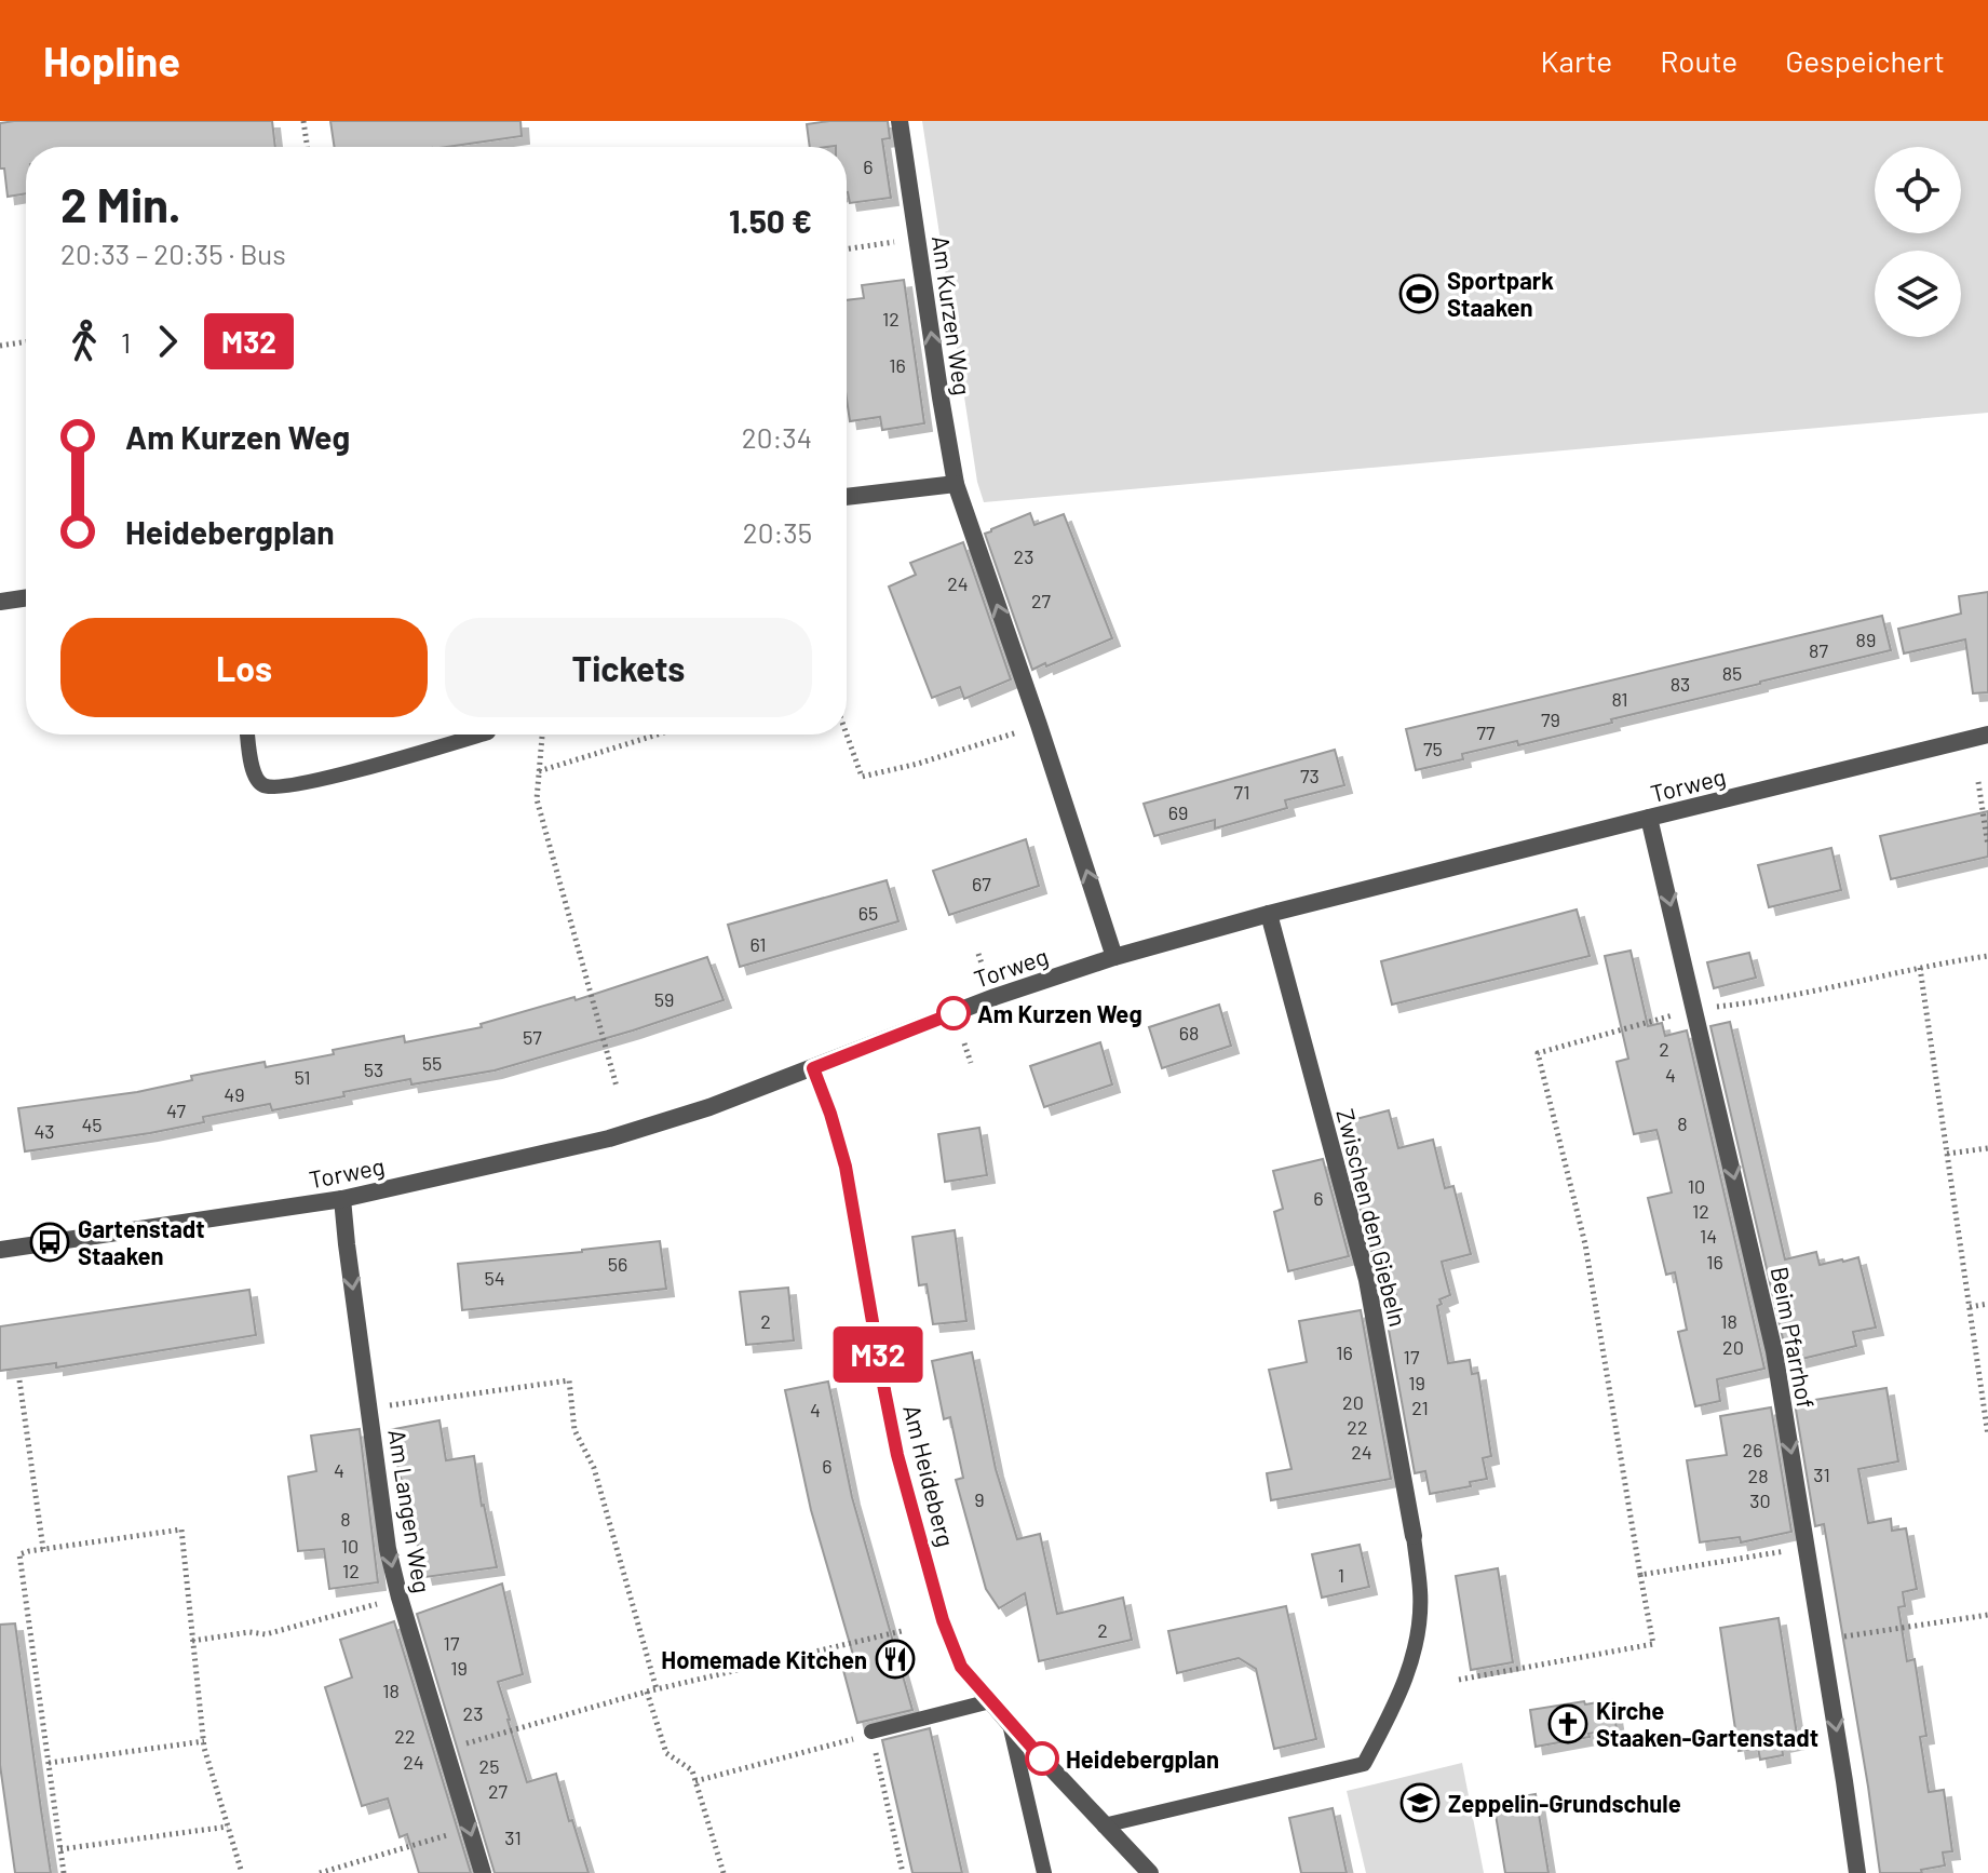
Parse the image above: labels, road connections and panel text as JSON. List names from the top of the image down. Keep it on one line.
{"streets":{"street":["Am Kurzen Weg","Torweg","Zwischen den Giebeln","Beim Pfarrhof","Am Heideberg","Am Langen Weg"]},"crossings":[["Am Kurzen Weg","Torweg"],["Torweg","Zwischen den Giebeln"],["Torweg","Beim Pfarrhof"],["Torweg","Am Heideberg"],["Torweg","Am Langen Weg"]],"one_way":["Am Kurzen Weg","Beim Pfarrhof","Am Langen Weg"],"places":{"sports":["Sportpark Staaken"],"other":["Am Kurzen Weg","Heidebergplan"],"bus stop":["Gartenstadt Staaken"],"restaurant":["Homemade Kitchen"],"church":["Kirche Staaken-Gartenstadt"],"school or university":["Zeppelin-Grundschule"]},"lines":["bus line M32"],"house_numbers":["6","12","16","23","24","27","89","87","85","83","81","79","77","75","73","71","69","67","65","61","59","68","57","2","55","53","4","51","49","47","8","45","43","10","6","12","14","16","56","54","2","18","20","16","17","19","20","21","4","22","26","24","6","4","31","28","9","30","8","10","12","1","2","17","19","18","23","22","24","25","27","31"],"page":{"header":"Hopline","nav":["Karte","Route","Gespeichert"],"on_map":"M32","heading":["2 Min.","20:33 – 20:35 · Bus","1.50 €"],"legs":["1","M32"],"list":[{"name":"Am Kurzen Weg","value":"20:34"},{"name":"Heidebergplan","value":"20:35"}],"buttons":["Los","Tickets"]}}
